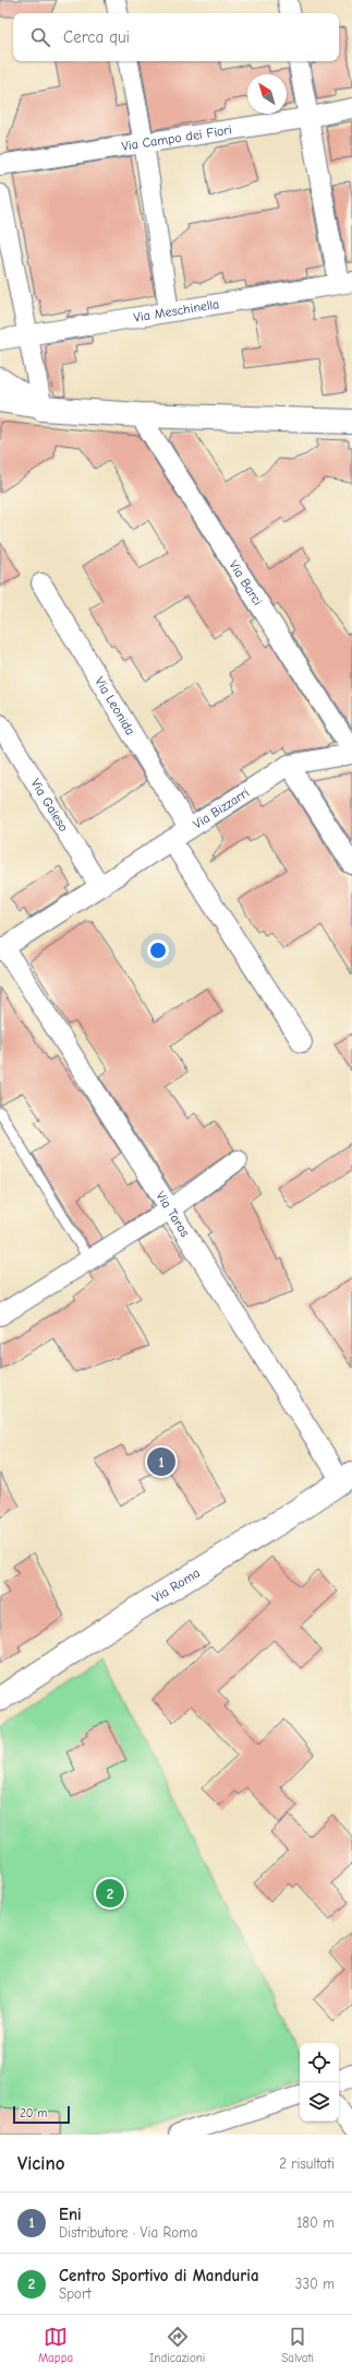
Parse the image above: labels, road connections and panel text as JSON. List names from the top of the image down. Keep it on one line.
{"streets":{"street":["Via Campo dei Fiori","Via Meschinella","Via Barci","Via Leonida","Via Galeso","Via Bizzarri","Via Taras","Via Roma"]},"crossings":[["Via Barci","Via Bizzarri"],["Via Leonida","Via Bizzarri"],["Via Galeso","Via Bizzarri"],["Via Bizzarri","Via Taras"],["Via Taras","Via Roma"]],"scale_bar":"20 m","north":"top left","page":{"search":"Cerca qui","pins":["1","2"],"scale":"20 m","heading":["Vicino","2 risultati"],"list":[{"mark":"1","name":"Eni","note":"Distributore · Via Roma","value":"180 m"},{"mark":"2","name":"Centro Sportivo di Manduria","note":"Sport","value":"330 m"}],"nav":["Mappa","Indicazioni","Salvati"]}}
